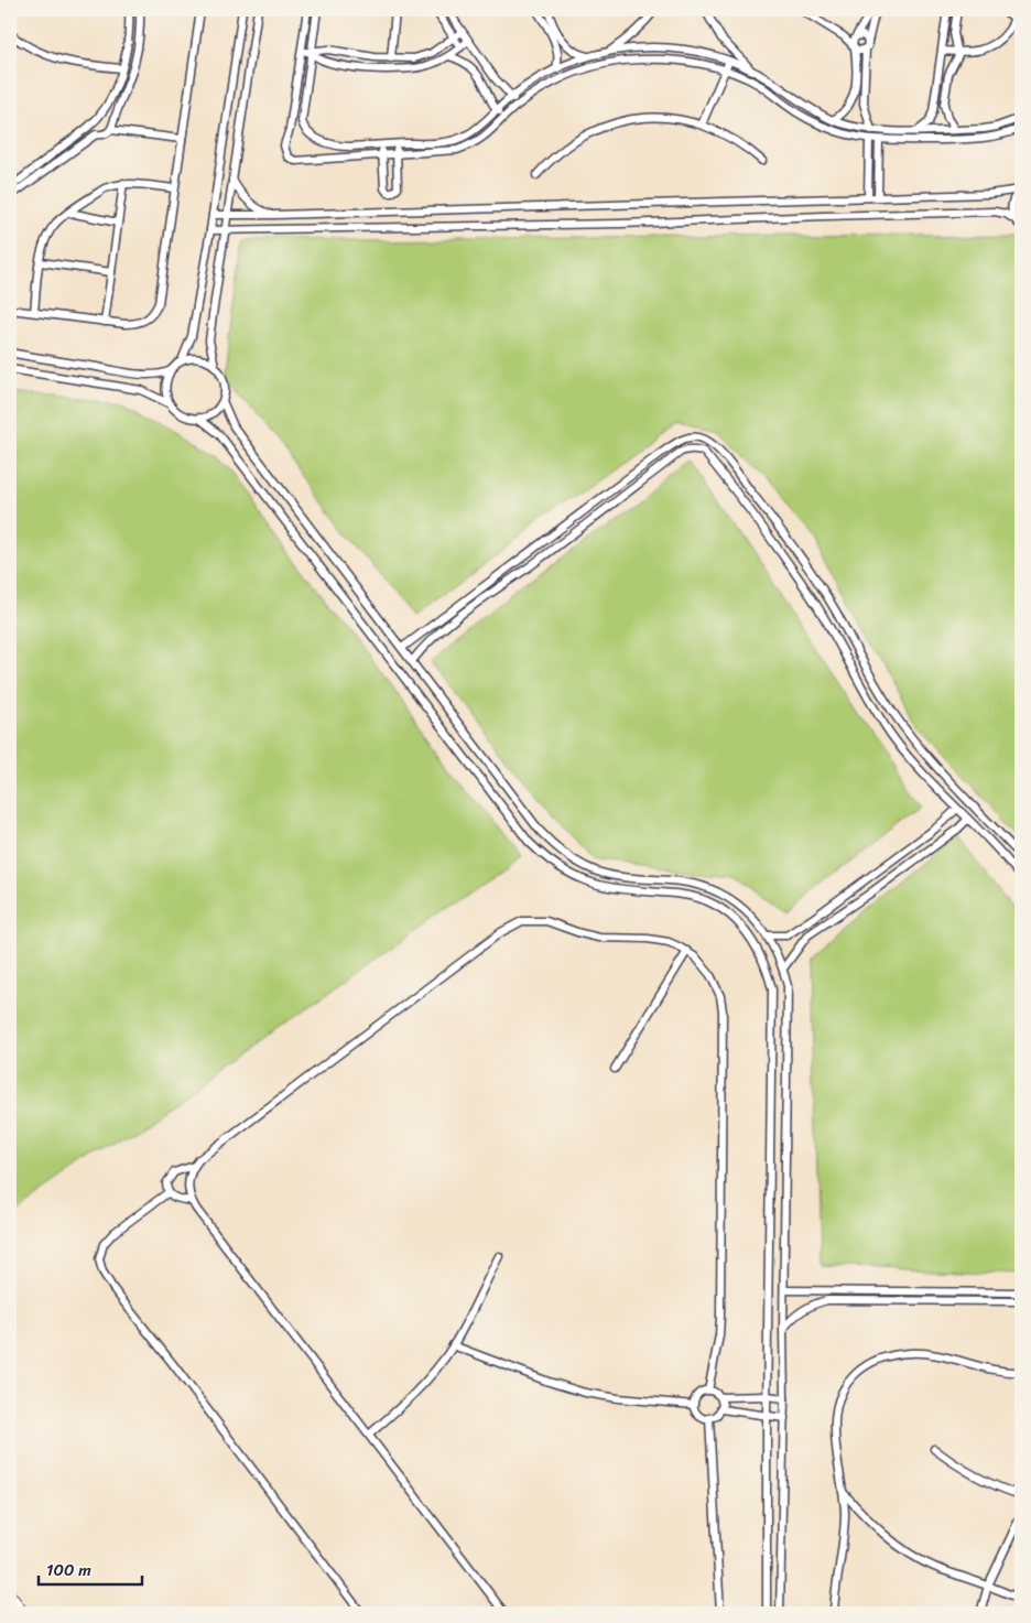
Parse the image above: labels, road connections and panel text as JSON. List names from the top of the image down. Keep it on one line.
{"scale_bar":"100 m"}
